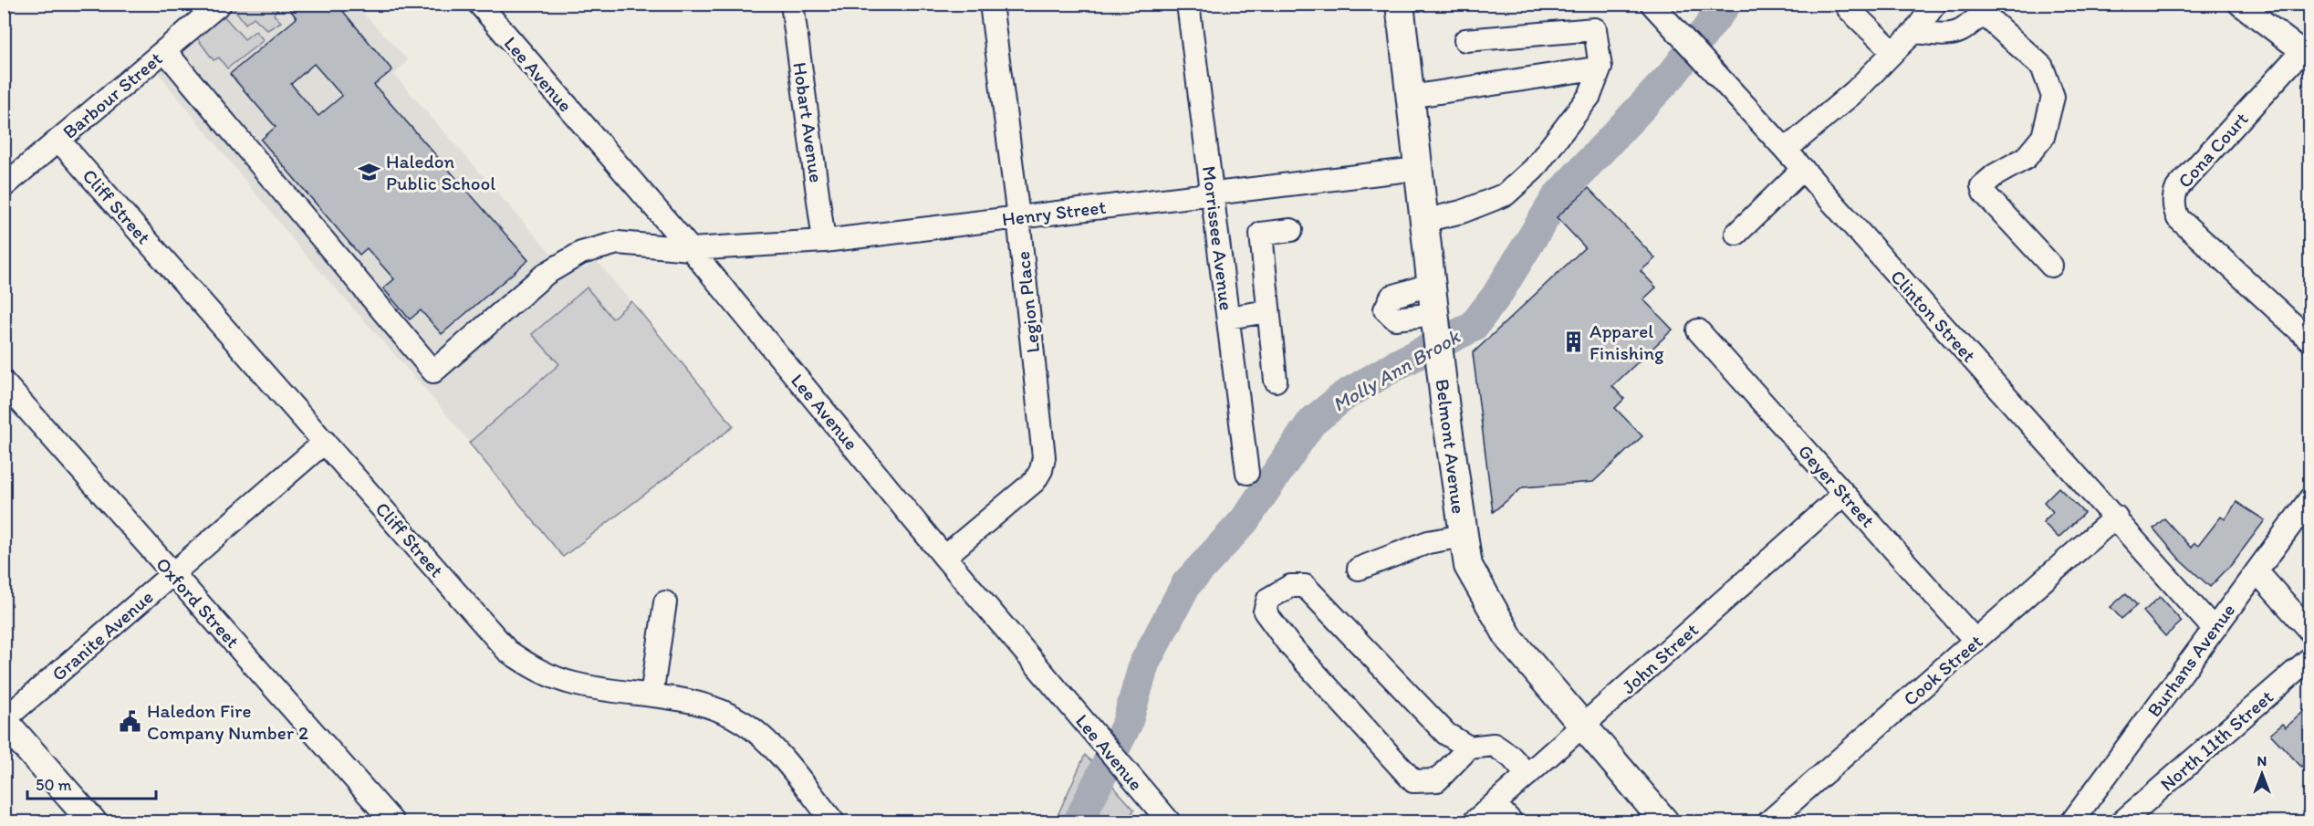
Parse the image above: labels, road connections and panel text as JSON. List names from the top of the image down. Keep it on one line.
{"streets":{"main road":["Belmont Avenue"],"street":["Lee Avenue","Barbour Street","Hobart Avenue","Cona Court","Cliff Street","Henry Street","Morrissee Avenue","Legion Place","Clinton Street","Geyer Street","Oxford Street","Granite Avenue","John Street","Burhans Avenue","Cook Street","North 11th Street"]},"crossings":[["Lee Avenue","Henry Street"],["Lee Avenue","Legion Place"],["Barbour Street","Cliff Street"],["Barbour Street","Henry Street"],["Hobart Avenue","Henry Street"],["Cliff Street","Granite Avenue"],["Henry Street","Morrissee Avenue"],["Henry Street","Legion Place"],["Henry Street","Belmont Avenue"],["Clinton Street","Burhans Avenue"],["Clinton Street","Cook Street"],["Belmont Avenue","John Street"],["Geyer Street","John Street"],["Geyer Street","Cook Street"],["Oxford Street","Granite Avenue"]],"water":["Molly Ann Brook"],"places":{"school or university":["Haledon Public School"],"building":["Apparel Finishing"],"public building":["Haledon Fire Company Number 2"]},"scale_bar":"50 m","north":"top"}
